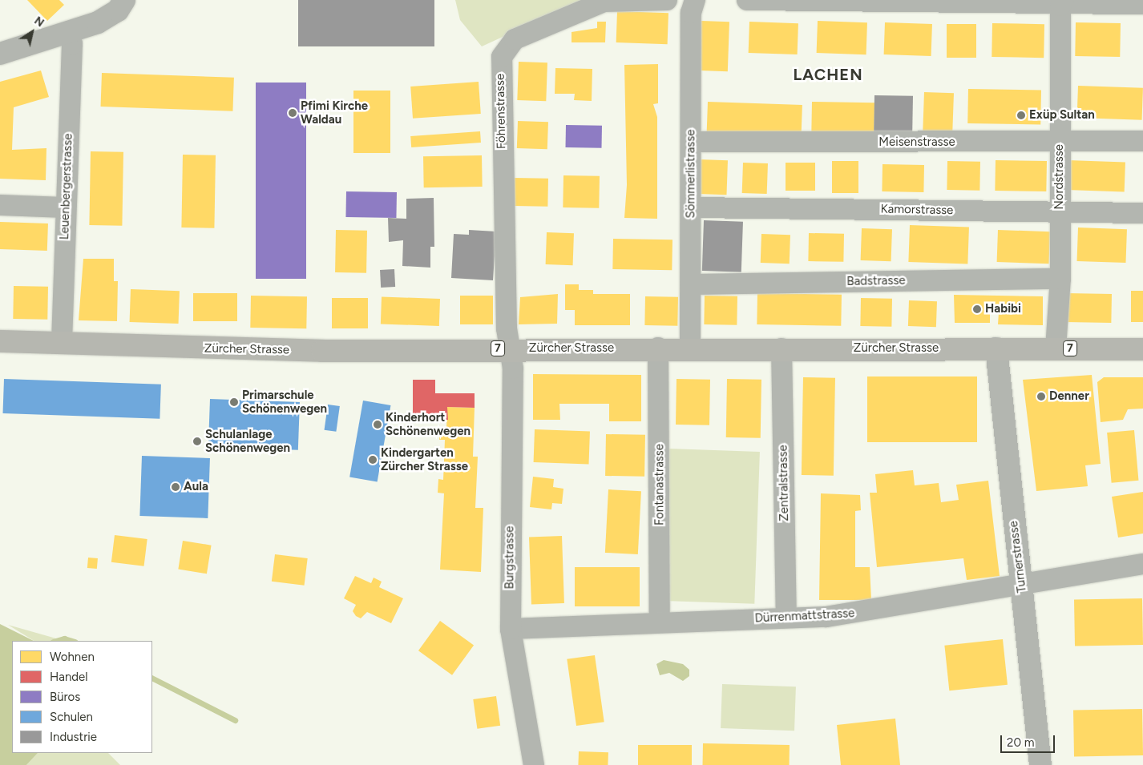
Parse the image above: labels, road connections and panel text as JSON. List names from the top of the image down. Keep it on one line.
{"streets":{"main road":["7","Zürcher Strasse"],"street":["Föhrenstrasse","Meisenstrasse","Sömmerlistrasse","Nordstrasse","Leuenbergerstrasse","Kamorstrasse","Badstrasse","Zentralstrasse","Fontanastrasse","Turnerstrasse","Burgstrasse","Dürrenmattstrasse"]},"crossings":[["Föhrenstrasse","Zürcher Strasse"],["Föhrenstrasse","Burgstrasse"],["Meisenstrasse","Sömmerlistrasse"],["Meisenstrasse","Nordstrasse"],["Sömmerlistrasse","Kamorstrasse"],["Sömmerlistrasse","Badstrasse"],["Sömmerlistrasse","Zürcher Strasse"],["Nordstrasse","Kamorstrasse"],["Nordstrasse","Badstrasse"],["Nordstrasse","Zürcher Strasse"],["Leuenbergerstrasse","Zürcher Strasse"],["Zürcher Strasse","Zentralstrasse"],["Zürcher Strasse","Fontanastrasse"],["Zürcher Strasse","Turnerstrasse"],["Zürcher Strasse","Burgstrasse"],["Zentralstrasse","Dürrenmattstrasse"],["Fontanastrasse","Dürrenmattstrasse"],["Turnerstrasse","Dürrenmattstrasse"],["Burgstrasse","Dürrenmattstrasse"]],"districts":["LACHEN"],"places":["Pfimi Kirche Waldau","Exüp Sultan","Habibi","Denner","Primarschule Schönenwegen","Kinderhort Schönenwegen","Schulanlage Schönenwegen","Kindergarten Zürcher Strasse","Aula"],"legend":["Wohnen","Handel","Büros","Schulen","Industrie"],"scale_bar":"20 m","north":"top right"}
